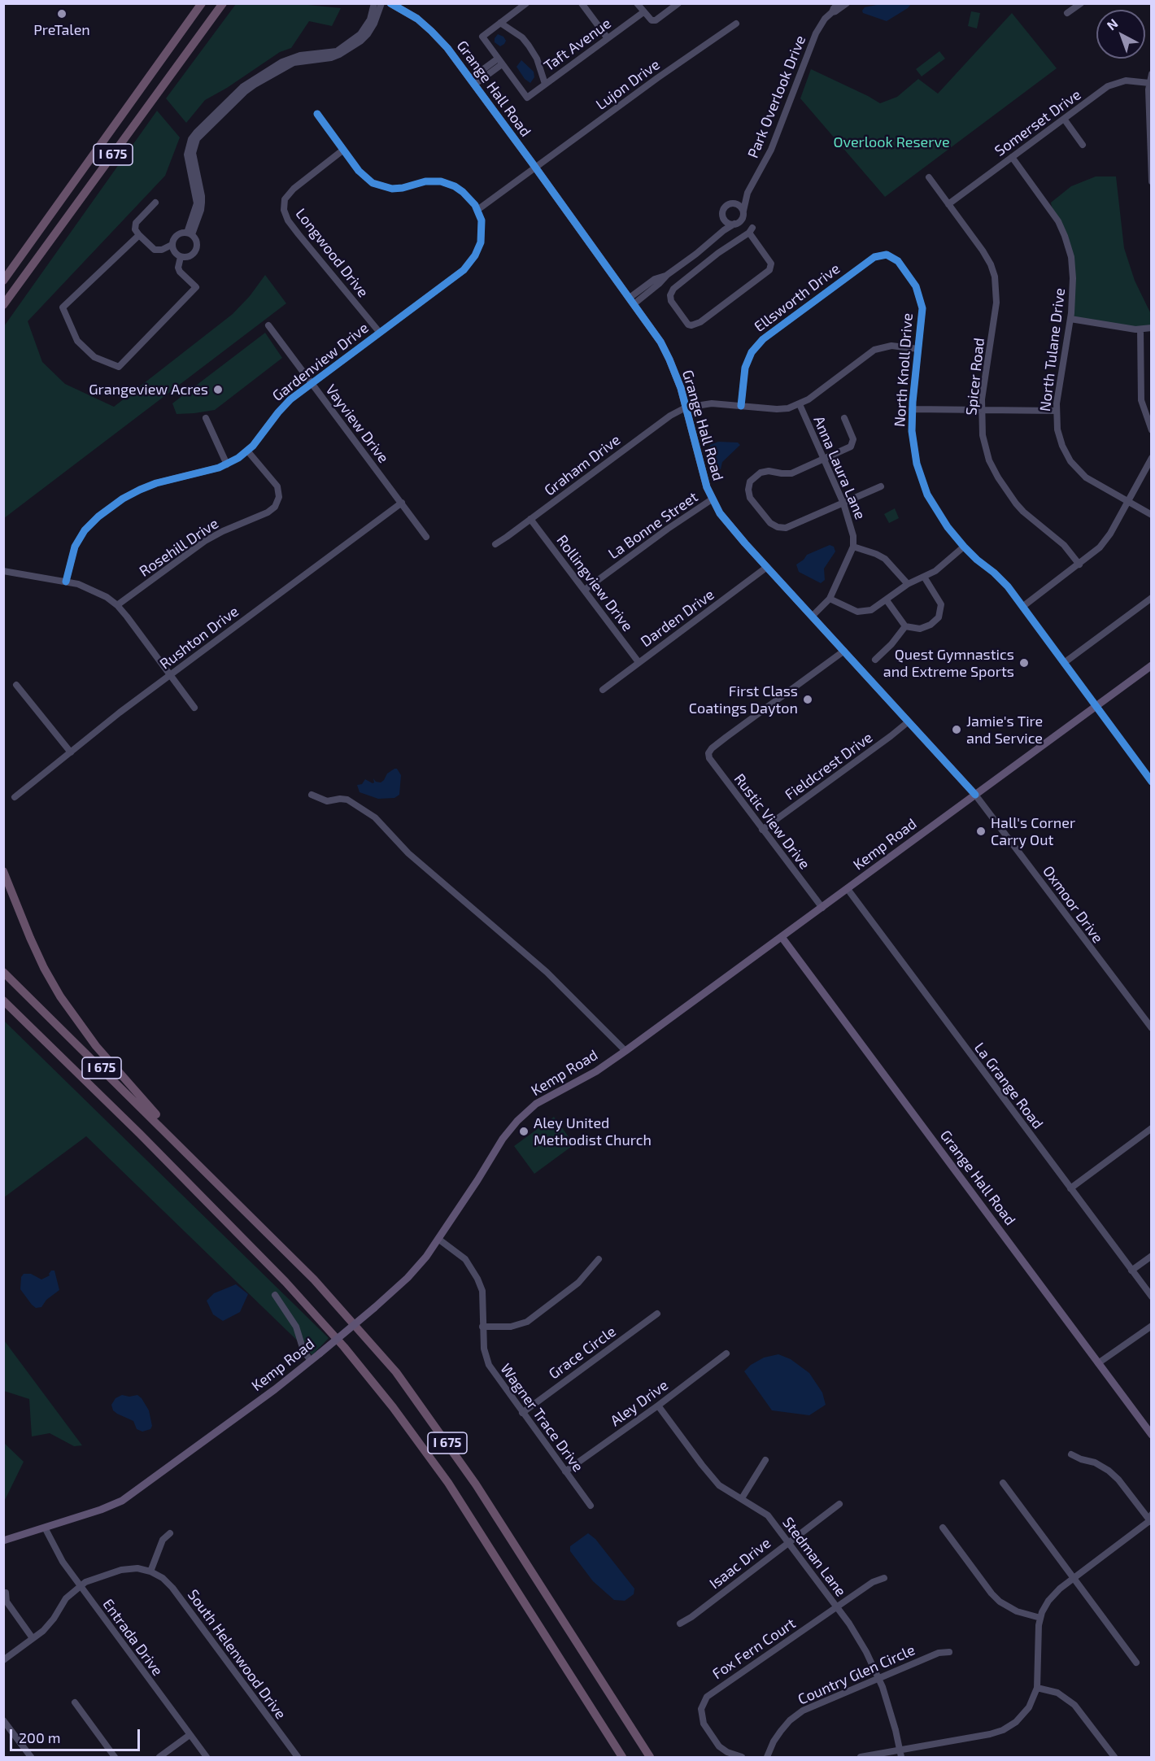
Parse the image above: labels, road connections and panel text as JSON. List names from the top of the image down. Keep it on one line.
{"streets":{"highway":["I 675"],"main road":["Grange Hall Road","Kemp Road"],"street":["Taft Avenue","Lujon Drive","Park Overlook Drive","Somerset Drive","Longwood Drive","Ellsworth Drive","North Tulane Drive","Gardenview Drive","North Knoll Drive","Spicer Road","Vayview Drive","Graham Drive","Anna Laura Lane","La Bonne Street","Rosehill Drive","Rollingview Drive","Darden Drive","Rushton Drive","Fieldcrest Drive","Rustic View Drive","Oxmoor Drive","La Grange Road","Grace Circle","Aley Drive","Wagner Trace Drive","Stedman Lane","Isaac Drive","Entrada Drive","Fox Fern Court","South Helenwood Drive","Country Glen Circle"]},"crossings":[["Lujon Drive","Grange Hall Road"],["Grange Hall Road","Park Overlook Drive"],["Grange Hall Road","Graham Drive"],["Grange Hall Road","La Bonne Street"],["Grange Hall Road","Darden Drive"],["Grange Hall Road","Fieldcrest Drive"],["Grange Hall Road","Rustic View Drive"],["Grange Hall Road","Kemp Road"],["Grange Hall Road","Oxmoor Drive"],["Somerset Drive","North Tulane Drive"],["Somerset Drive","Spicer Road"],["Longwood Drive","Gardenview Drive"],["Ellsworth Drive","North Knoll Drive"],["Gardenview Drive","Vayview Drive"],["Gardenview Drive","Rosehill Drive"],["North Knoll Drive","Kemp Road"],["Vayview Drive","Rushton Drive"],["Graham Drive","Rollingview Drive"],["La Bonne Street","Rollingview Drive"],["Rollingview Drive","Darden Drive"],["Fieldcrest Drive","Rustic View Drive"],["Rustic View Drive","Kemp Road"],["Kemp Road","Oxmoor Drive"],["Kemp Road","La Grange Road"],["Kemp Road","Wagner Trace Drive"],["Kemp Road","Entrada Drive"],["Grace Circle","Wagner Trace Drive"],["Aley Drive","Wagner Trace Drive"],["Aley Drive","Stedman Lane"],["Stedman Lane","Isaac Drive"],["Stedman Lane","Fox Fern Court"],["Stedman Lane","Country Glen Circle"]],"parks":["Overlook Reserve"],"places":["PreTalen","Grangeview Acres","Quest Gymnastics and Extreme Sports","First Class Coatings Dayton","Jamie's Tire and Service","Hall's Corner Carry Out","Aley United Methodist Church"],"scale_bar":"200 m","north":"top left"}
